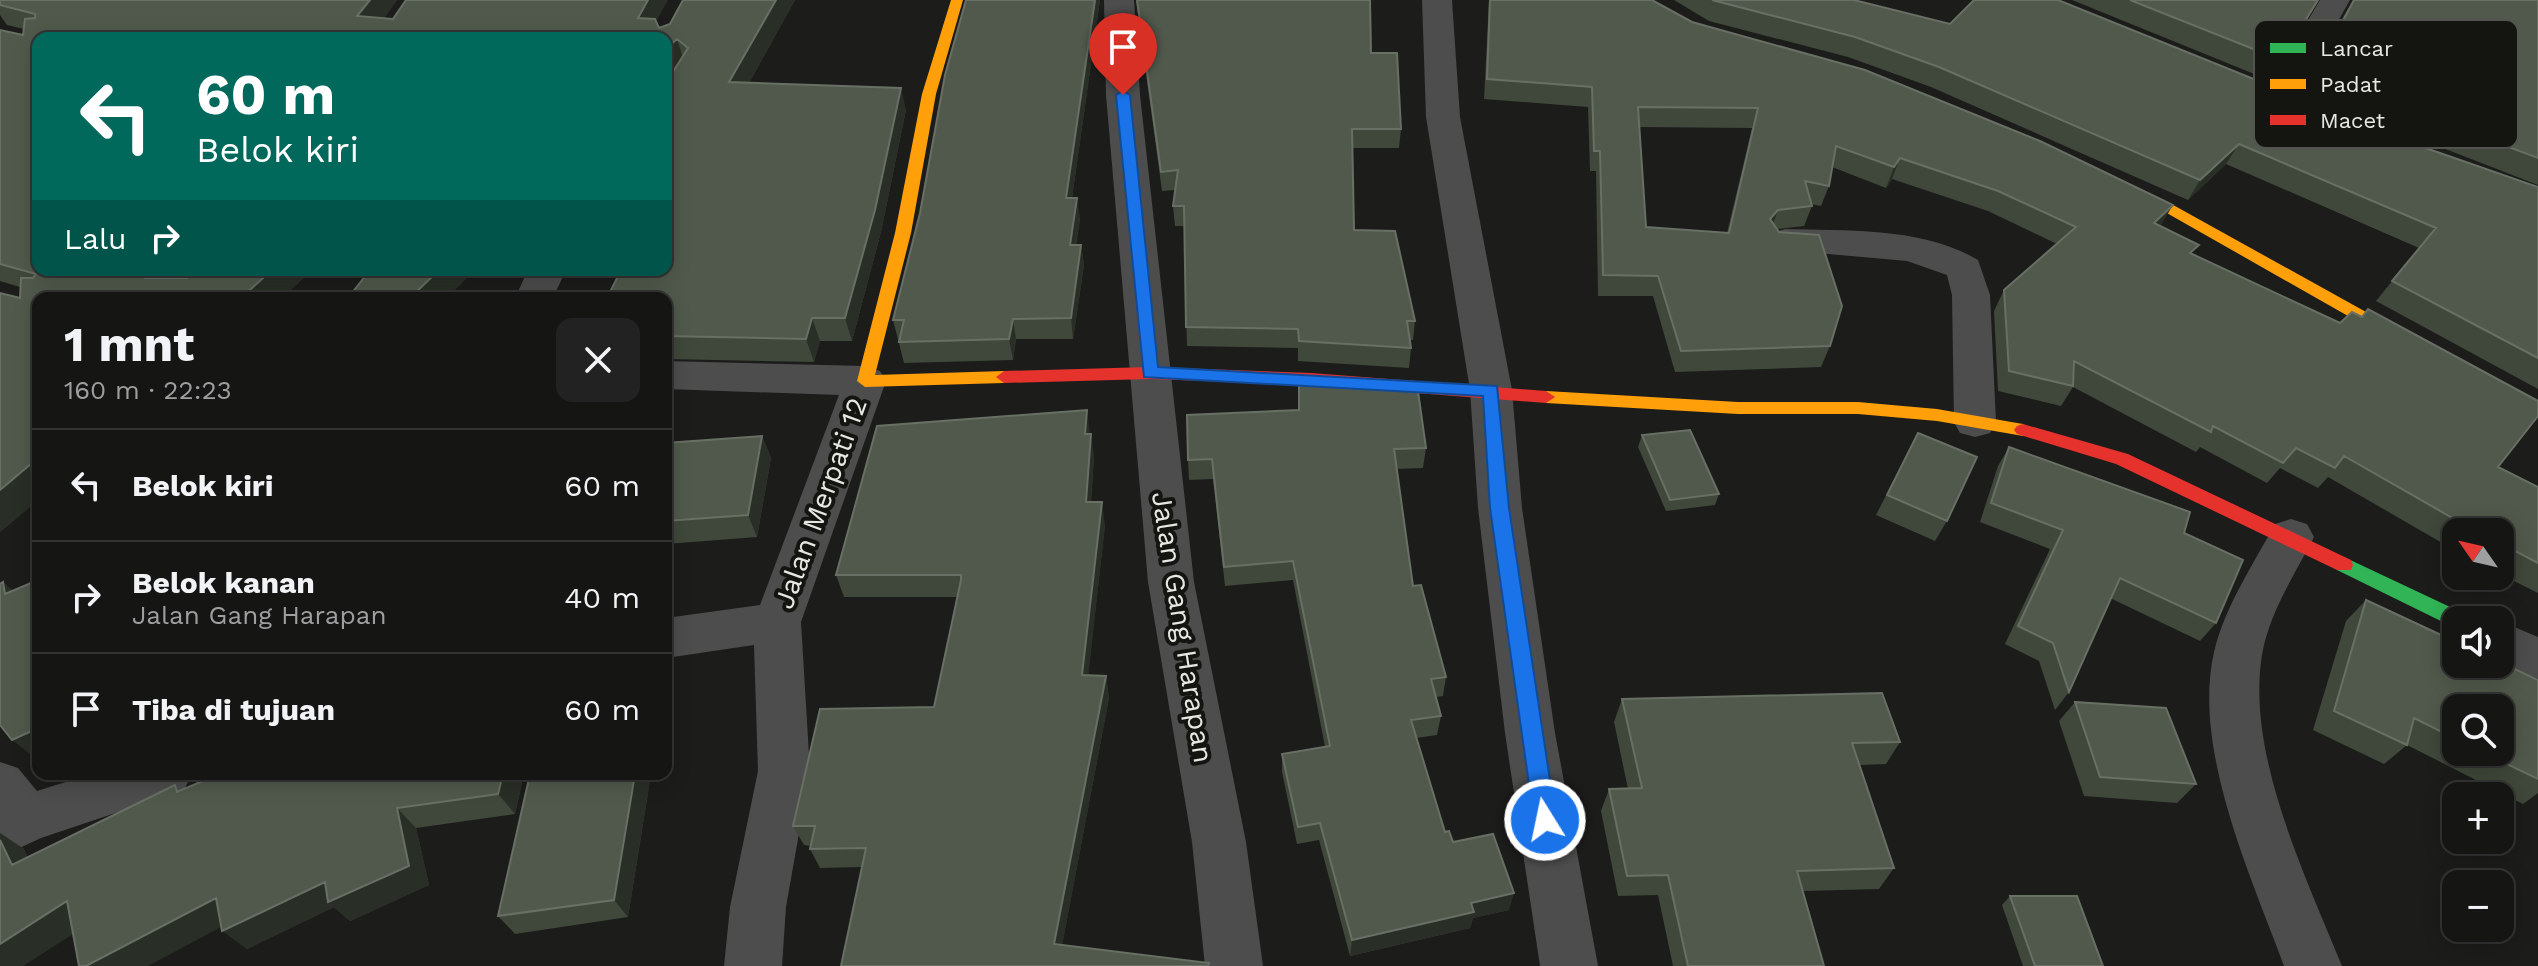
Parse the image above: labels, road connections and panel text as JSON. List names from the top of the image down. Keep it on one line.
{"streets":{"street":["Jalan Merpati 12","Jalan Gang Harapan"]},"legend":["Lancar","Padat","Macet"],"north":"top left","page":{"turn":["60 m","Belok kiri"],"then":"Lalu","heading":["1 mnt","160 m · 22:23"],"list":[{"name":"Belok kiri","value":"60 m"},{"name":"Belok kanan","note":"Jalan Gang Harapan","value":"40 m"},{"name":"Tiba di tujuan","value":"60 m"}],"map_buttons":["+","−"]}}
